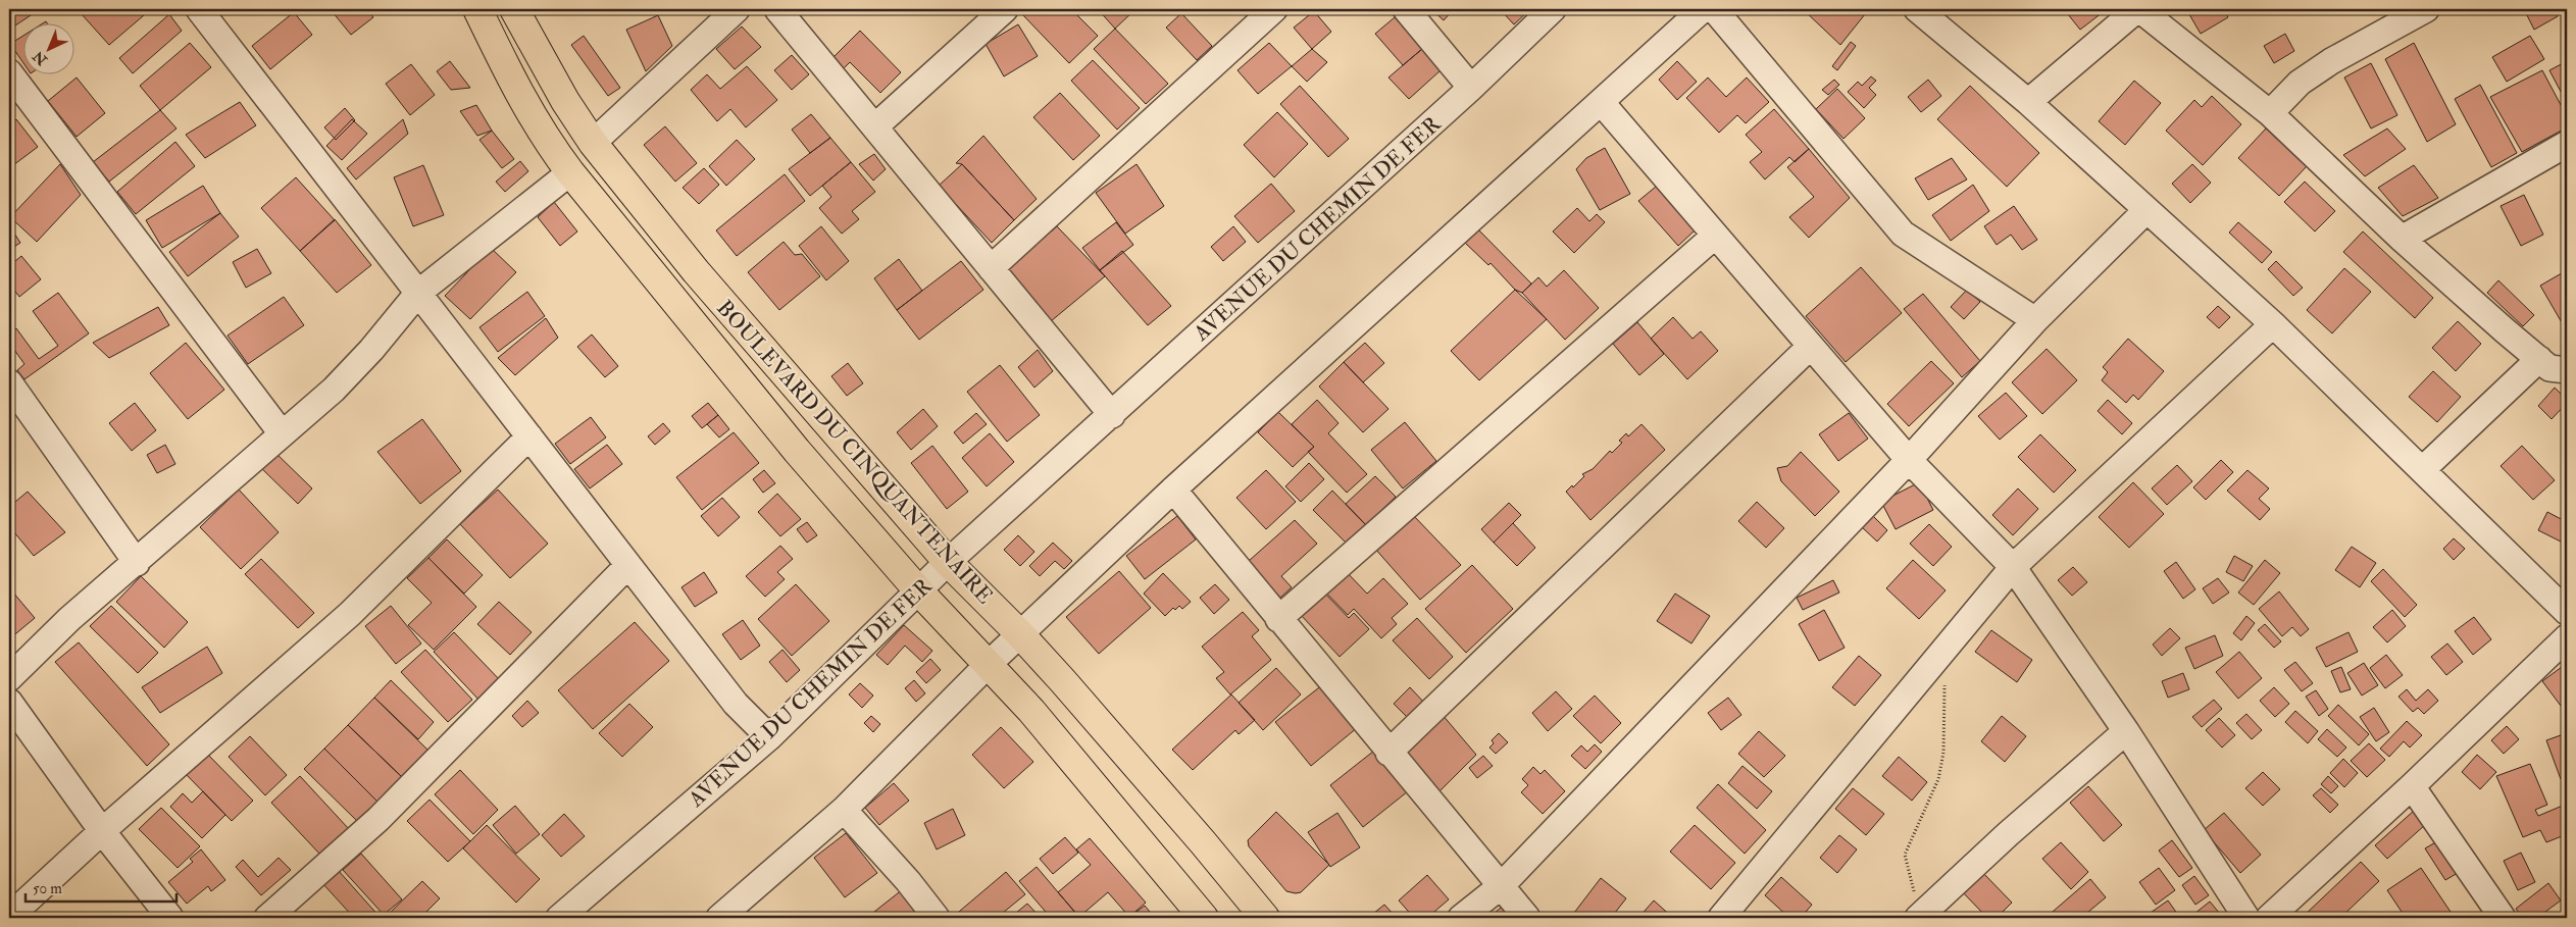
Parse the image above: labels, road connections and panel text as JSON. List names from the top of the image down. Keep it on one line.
{"streets":{"main road":["BOULEVARD DU CINQUANTENAIRE"],"street":["AVENUE DU CHEMIN DE FER"]},"crossings":[["AVENUE DU CHEMIN DE FER","BOULEVARD DU CINQUANTENAIRE"]],"scale_bar":"50 m","north":"bottom left"}
